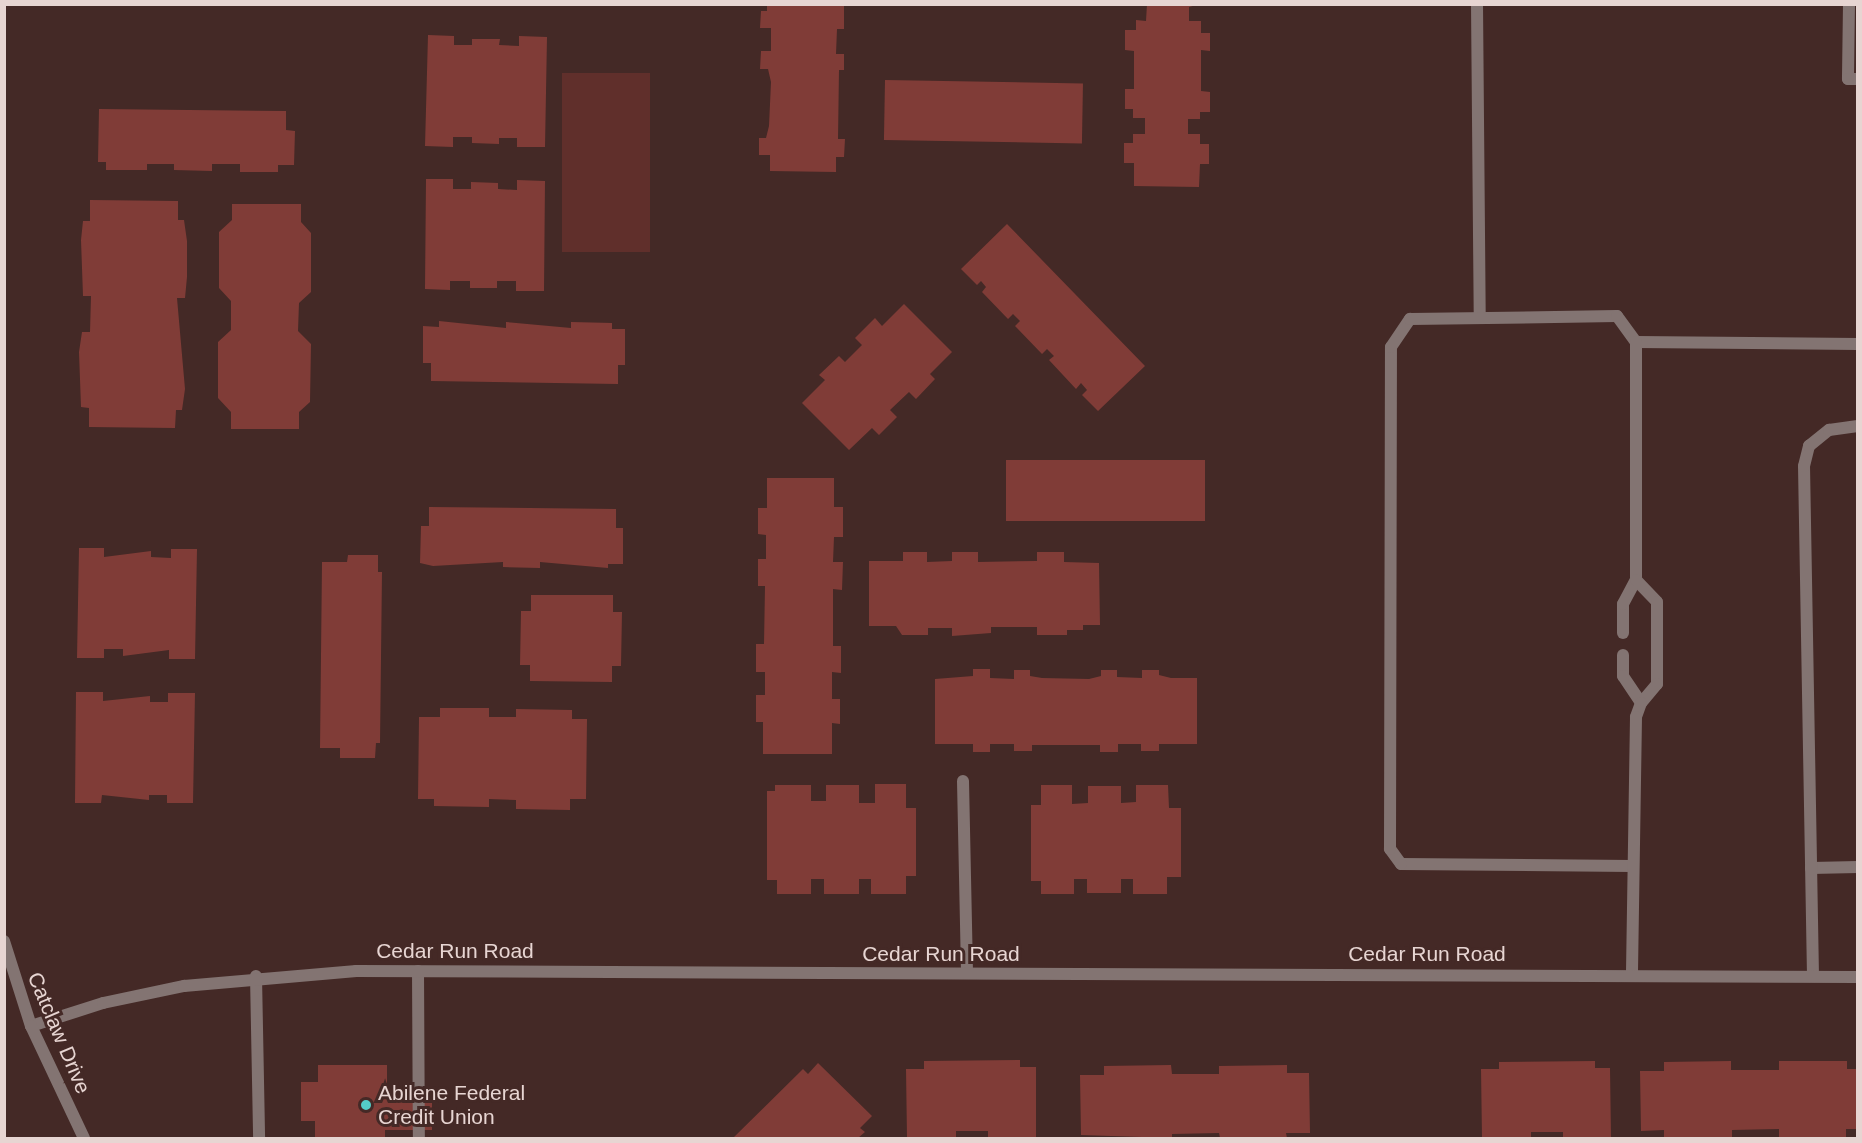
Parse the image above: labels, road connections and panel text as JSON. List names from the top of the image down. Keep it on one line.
{"streets":{"street":["Cedar Run Road","Catclaw Drive"]},"crossings":[["Cedar Run Road","Catclaw Drive"]],"places":["Abilene Federal Credit Union"]}
